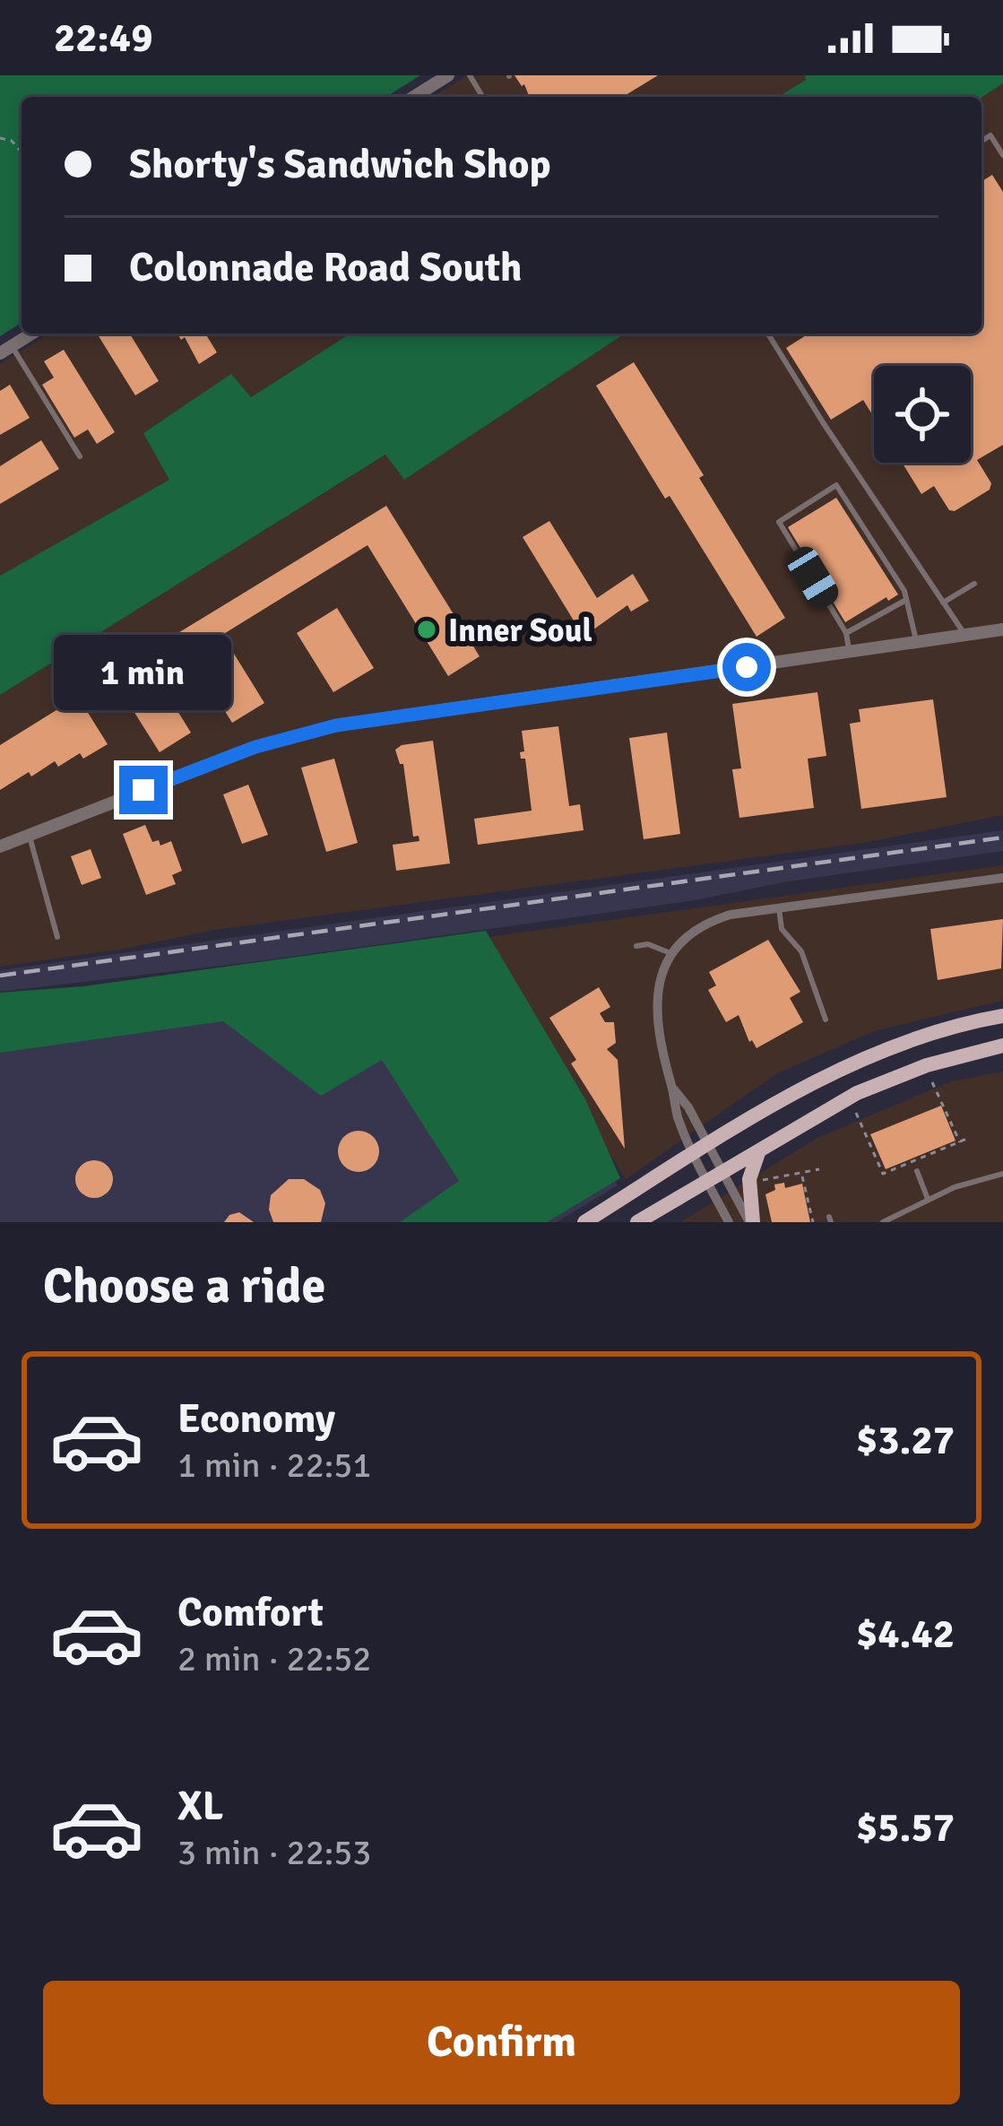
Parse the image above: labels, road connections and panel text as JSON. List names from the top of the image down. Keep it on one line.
{"places":["Inner Soul"],"page":{"status":"22:49","banner":["Shorty's Sandwich Shop","Colonnade Road South"],"bubble":"1 min","heading":"Choose a ride","list":[{"name":"Economy","note":"1 min · 22:51","value":"$3.27"},{"name":"Comfort","note":"2 min · 22:52","value":"$4.42"},{"name":"XL","note":"3 min · 22:53","value":"$5.57"}],"buttons":"Confirm"}}
